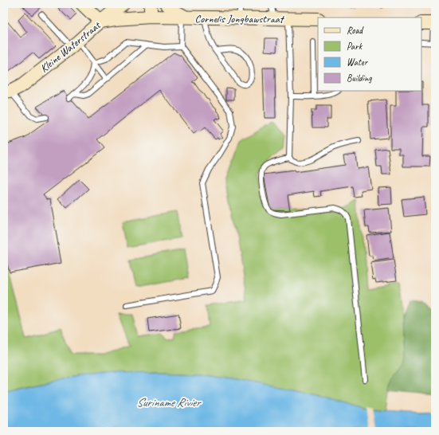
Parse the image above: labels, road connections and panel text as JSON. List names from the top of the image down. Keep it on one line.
{"streets":{"main road":["Cornelis Jongbawstraat","Kleine Waterstraat"]},"crossings":[["Cornelis Jongbawstraat","Kleine Waterstraat"]],"water":["Suriname Rivier"],"legend":["Road","Park","Water","Building"]}
